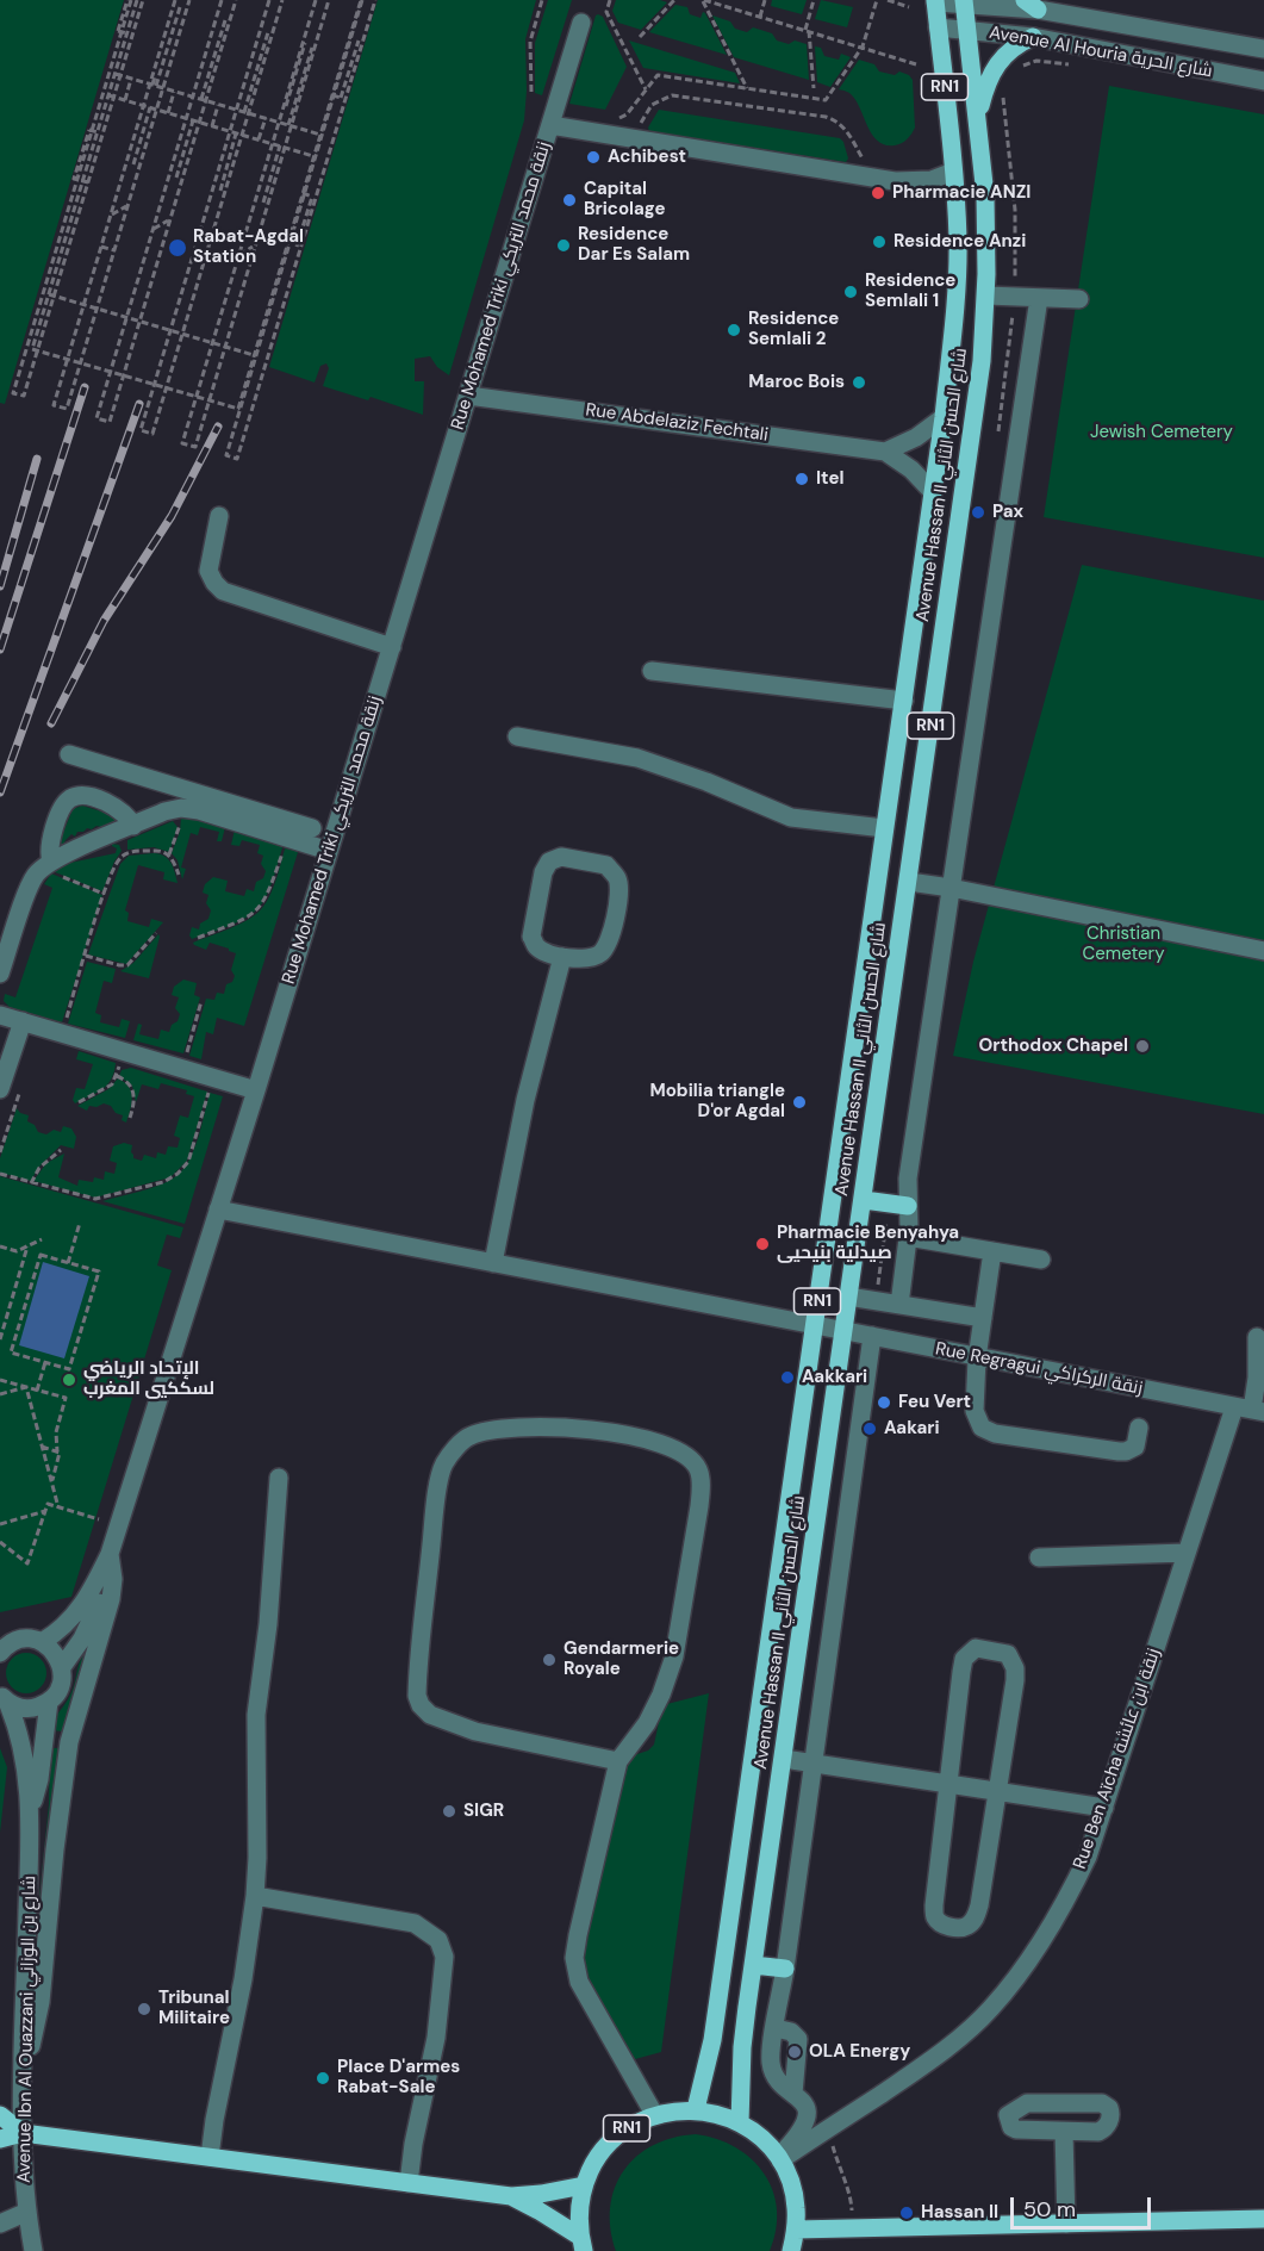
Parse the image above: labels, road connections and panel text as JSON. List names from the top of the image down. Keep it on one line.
{"streets":{"main road":["RN1","Avenue Hassan II شارع الحسن الثاني"],"street":["Avenue Al Houria شارع الحرية","Rue Mohamed Triki زنقة محمد التريكي","Rue Abdelaziz Fechtali","Rue Regragui زنقة الركراكي","Rue Ben Aïcha زنقة ابن عائشة","Avenue Ibn Al Ouazzani شارع بن الوزاني"]},"crossings":[["Avenue Al Houria شارع الحرية","Avenue Hassan II شارع الحسن الثاني"],["RN1","Avenue Hassan II شارع الحسن الثاني"],["RN1","Rue Ben Aïcha زنقة ابن عائشة"],["Rue Mohamed Triki زنقة محمد التريكي","Rue Abdelaziz Fechtali"],["Rue Mohamed Triki زنقة محمد التريكي","Rue Regragui زنقة الركراكي"],["Rue Mohamed Triki زنقة محمد التريكي","Avenue Ibn Al Ouazzani شارع بن الوزاني"],["Avenue Hassan II شارع الحسن الثاني","Rue Regragui زنقة الركراكي"],["Rue Regragui زنقة الركراكي","Rue Ben Aïcha زنقة ابن عائشة"]],"parks":["Jewish Cemetery","Christian Cemetery"],"places":["Achibest","Pharmacie ANZI","Capital Bricolage","Residence Anzi","Residence Dar Es Salam","Rabat-Agdal Station","Residence Semlali 1","Residence Semlali 2","Maroc Bois","Itel","Pax","Orthodox Chapel","Mobilia triangle D'or Agdal","Pharmacie Benyahya صيدلية بنيحيى","Aakkari","الإتحاد الرياضي لسككيي المغرب","Feu Vert","Aakari","Gendarmerie Royale","SIGR","Tribunal Militaire","OLA Energy","Place D'armes Rabat-Sale","Hassan II"],"scale_bar":"50 m"}
